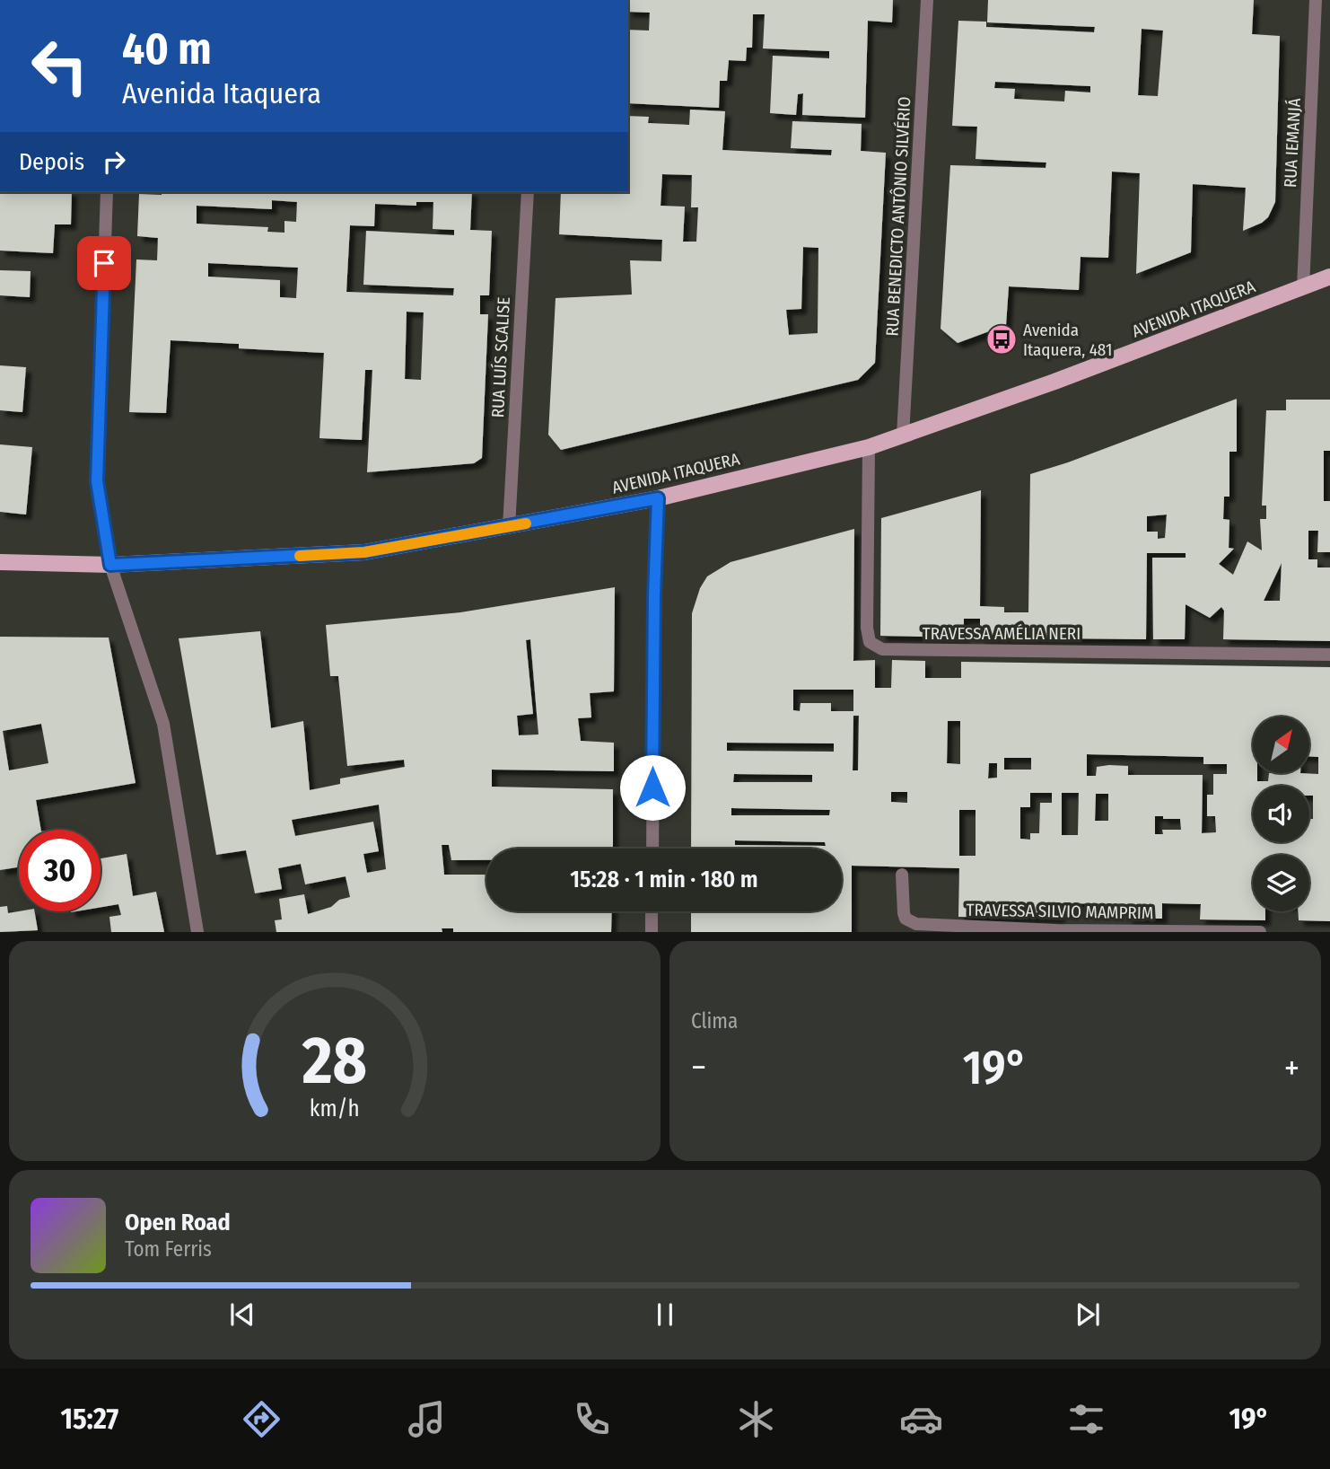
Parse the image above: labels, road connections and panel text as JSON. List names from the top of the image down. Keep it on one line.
{"streets":{"main road":["AVENIDA ITAQUERA"],"street":["RUA IEMANJÁ","RUA BENEDICTO ANTÔNIO SILVÉRIO","RUA LUÍS SCALISE","TRAVESSA AMÉLIA NERI","TRAVESSA SILVIO MAMPRIM"]},"crossings":[["RUA IEMANJÁ","AVENIDA ITAQUERA"],["RUA BENEDICTO ANTÔNIO SILVÉRIO","AVENIDA ITAQUERA"],["AVENIDA ITAQUERA","RUA LUÍS SCALISE"],["AVENIDA ITAQUERA","TRAVESSA AMÉLIA NERI"]],"places":{"bus stop":["Avenida Itaquera, 481"]},"north":"top right","page":{"turn":["40 m","Avenida Itaquera"],"then":"Depois","limit":"30","trip":"15:28 · 1 min · 180 m","tile":"Clima","heat":["−","19°","+"],"song":["Open Road","Tom Ferris"],"tabs":["15:27","19°"],"gauge":["28","km/h"]}}
